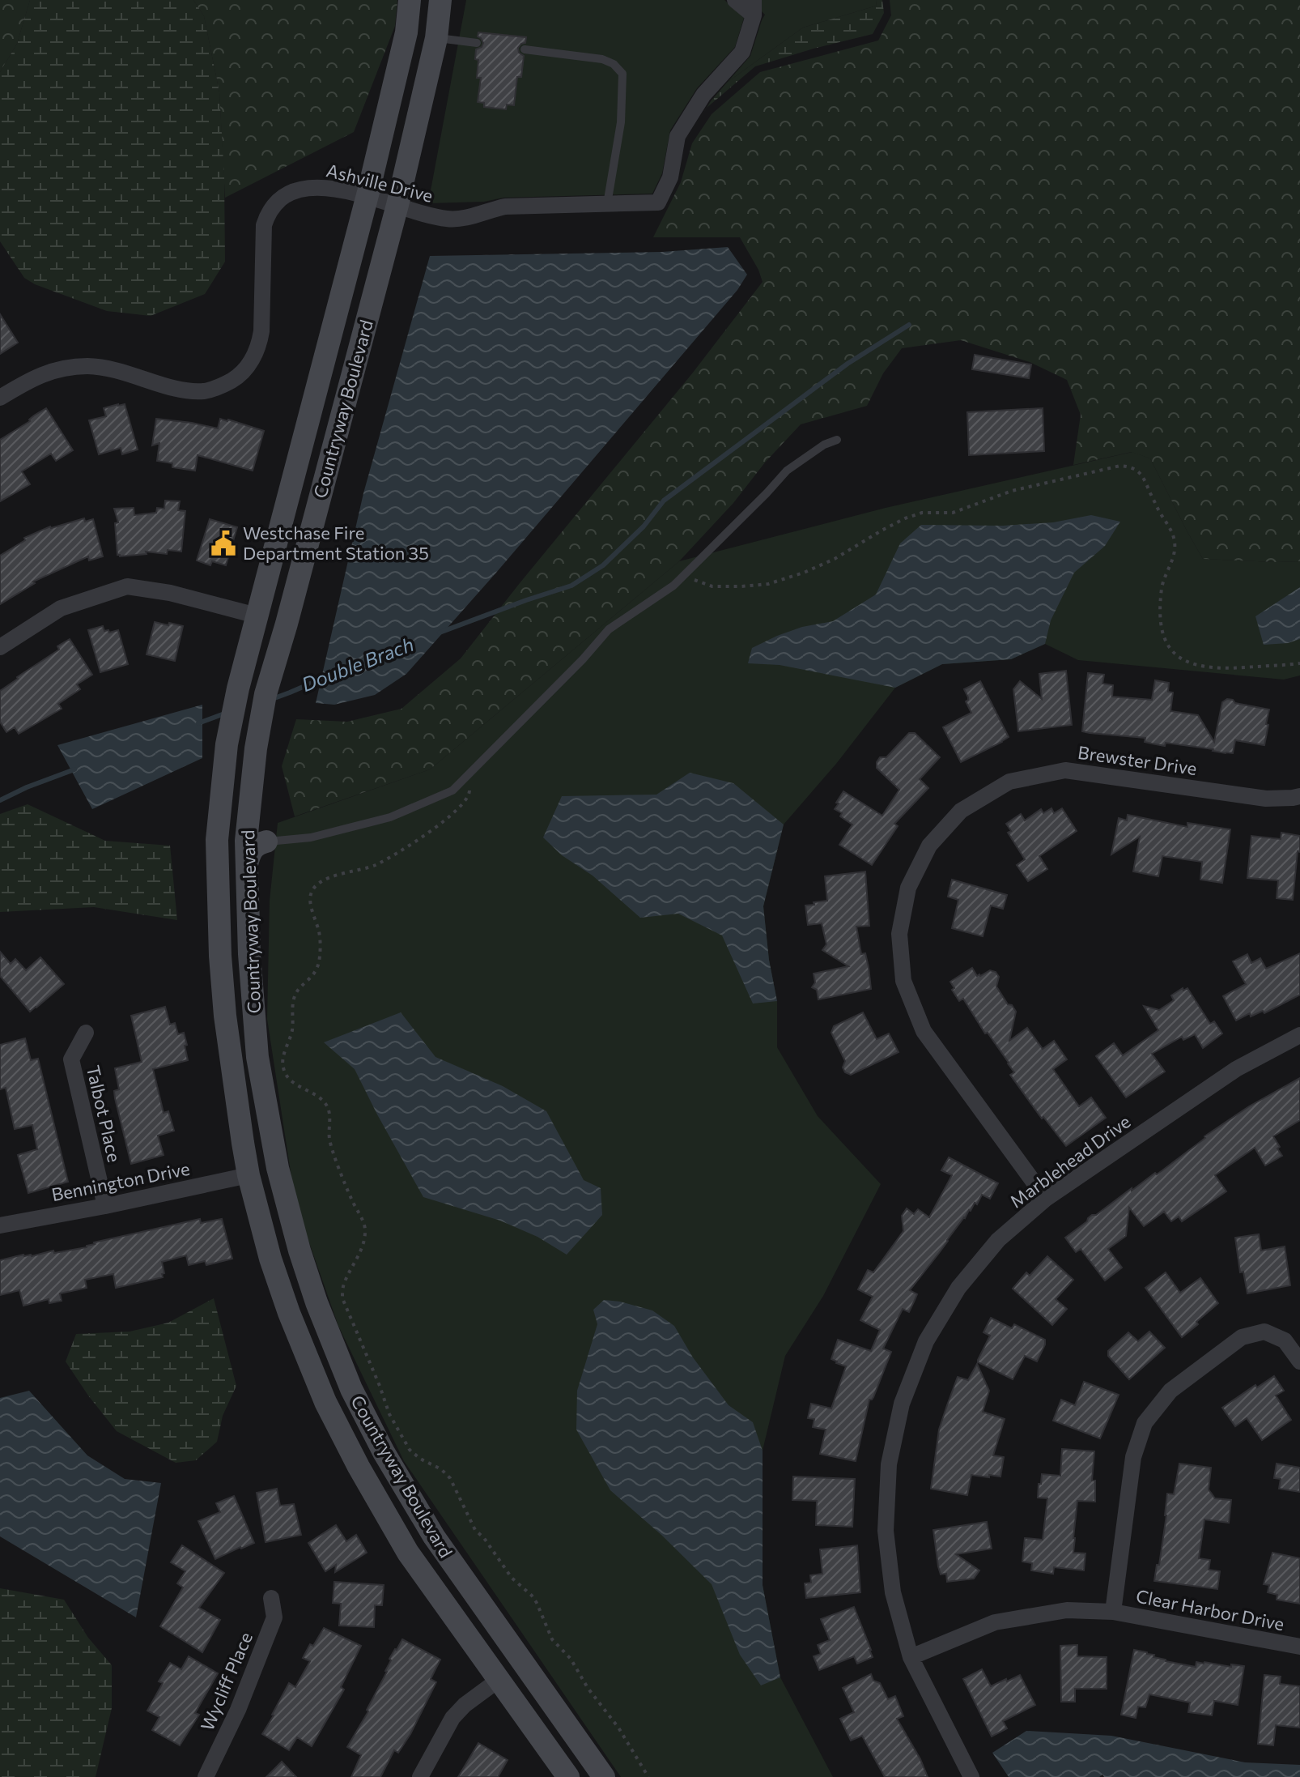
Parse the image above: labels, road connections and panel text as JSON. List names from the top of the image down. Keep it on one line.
{"streets":{"street":["Ashville Drive","Countryway Boulevard","Brewster Drive","Talbot Place","Marblehead Drive","Bennington Drive","Clear Harbor Drive","Wycliff Place"]},"crossings":[["Ashville Drive","Countryway Boulevard"],["Countryway Boulevard","Bennington Drive"],["Brewster Drive","Marblehead Drive"],["Talbot Place","Bennington Drive"],["Marblehead Drive","Clear Harbor Drive"]],"water":["Double Brach"],"places":{"public building":["Westchase Fire Department Station 35"]}}
